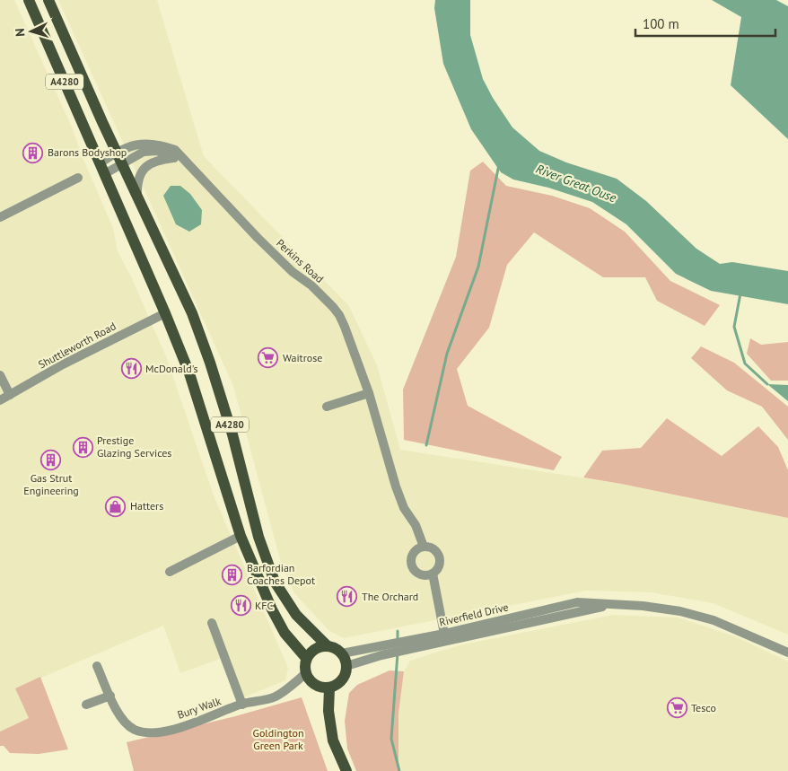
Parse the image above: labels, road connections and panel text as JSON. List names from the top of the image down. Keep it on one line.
{"streets":{"main road":["A4280"],"street":["Perkins Road","Shuttleworth Road","Riverfield Drive","Bury Walk"]},"crossings":[["A4280","Perkins Road"],["A4280","Shuttleworth Road"],["A4280","Riverfield Drive"],["A4280","Bury Walk"],["Riverfield Drive","Bury Walk"]],"water":["River Great Ouse"],"parks":["Goldington Green Park"],"places":{"building":["Barons Bodyshop","Prestige Glazing Services","Gas Strut Engineering","Barfordian Coaches Depot"],"supermarket":["Waitrose","Tesco"],"restaurant":["McDonald's","The Orchard","KFC"],"shop":["Hatters"]},"scale_bar":"100 m","north":"left"}
